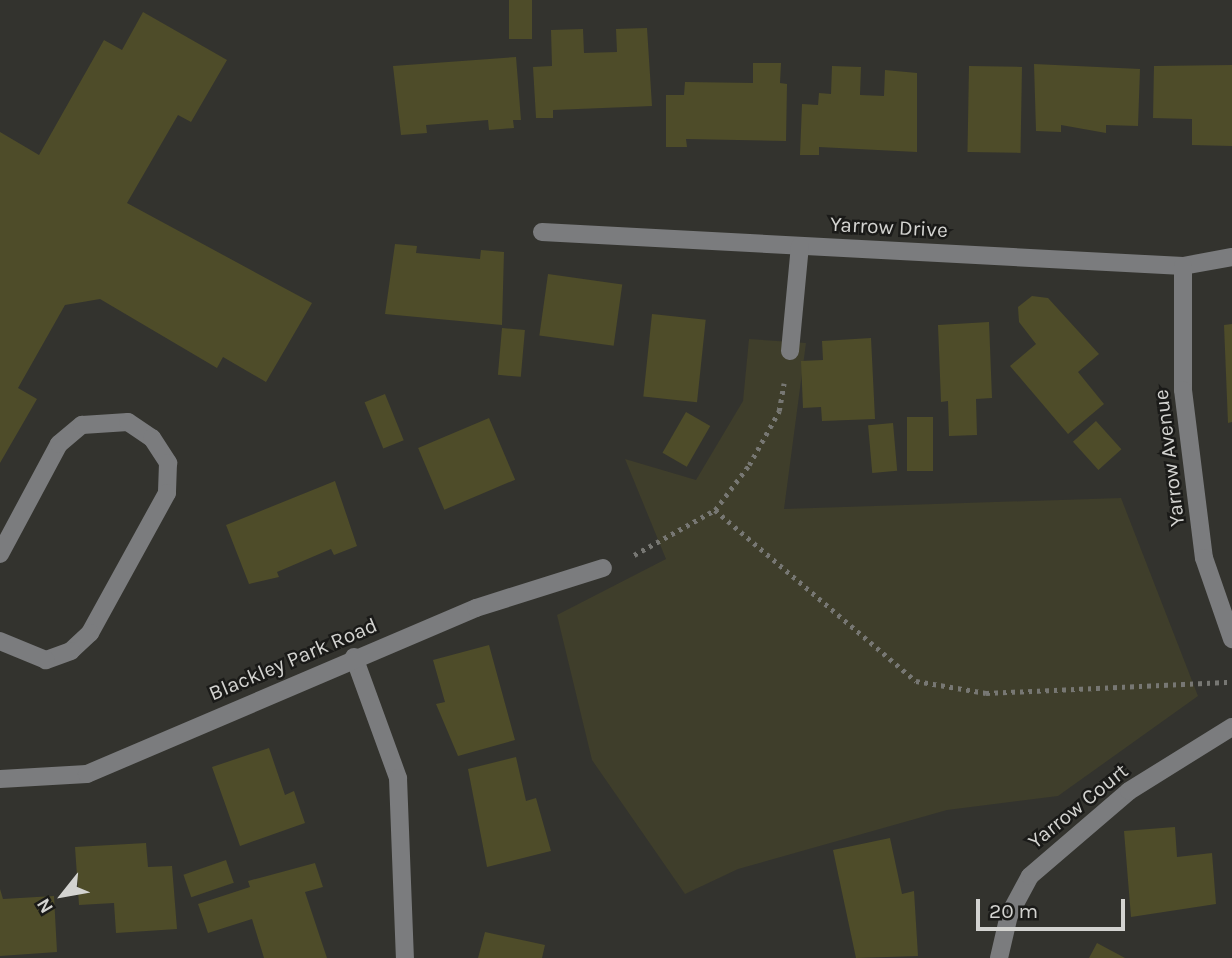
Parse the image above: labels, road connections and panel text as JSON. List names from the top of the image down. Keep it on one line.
{"streets":{"street":["Yarrow Drive","Yarrow Avenue","Blackley Park Road","Yarrow Court"]},"crossings":[["Yarrow Drive","Yarrow Avenue"]],"scale_bar":"20 m","north":"bottom left"}
